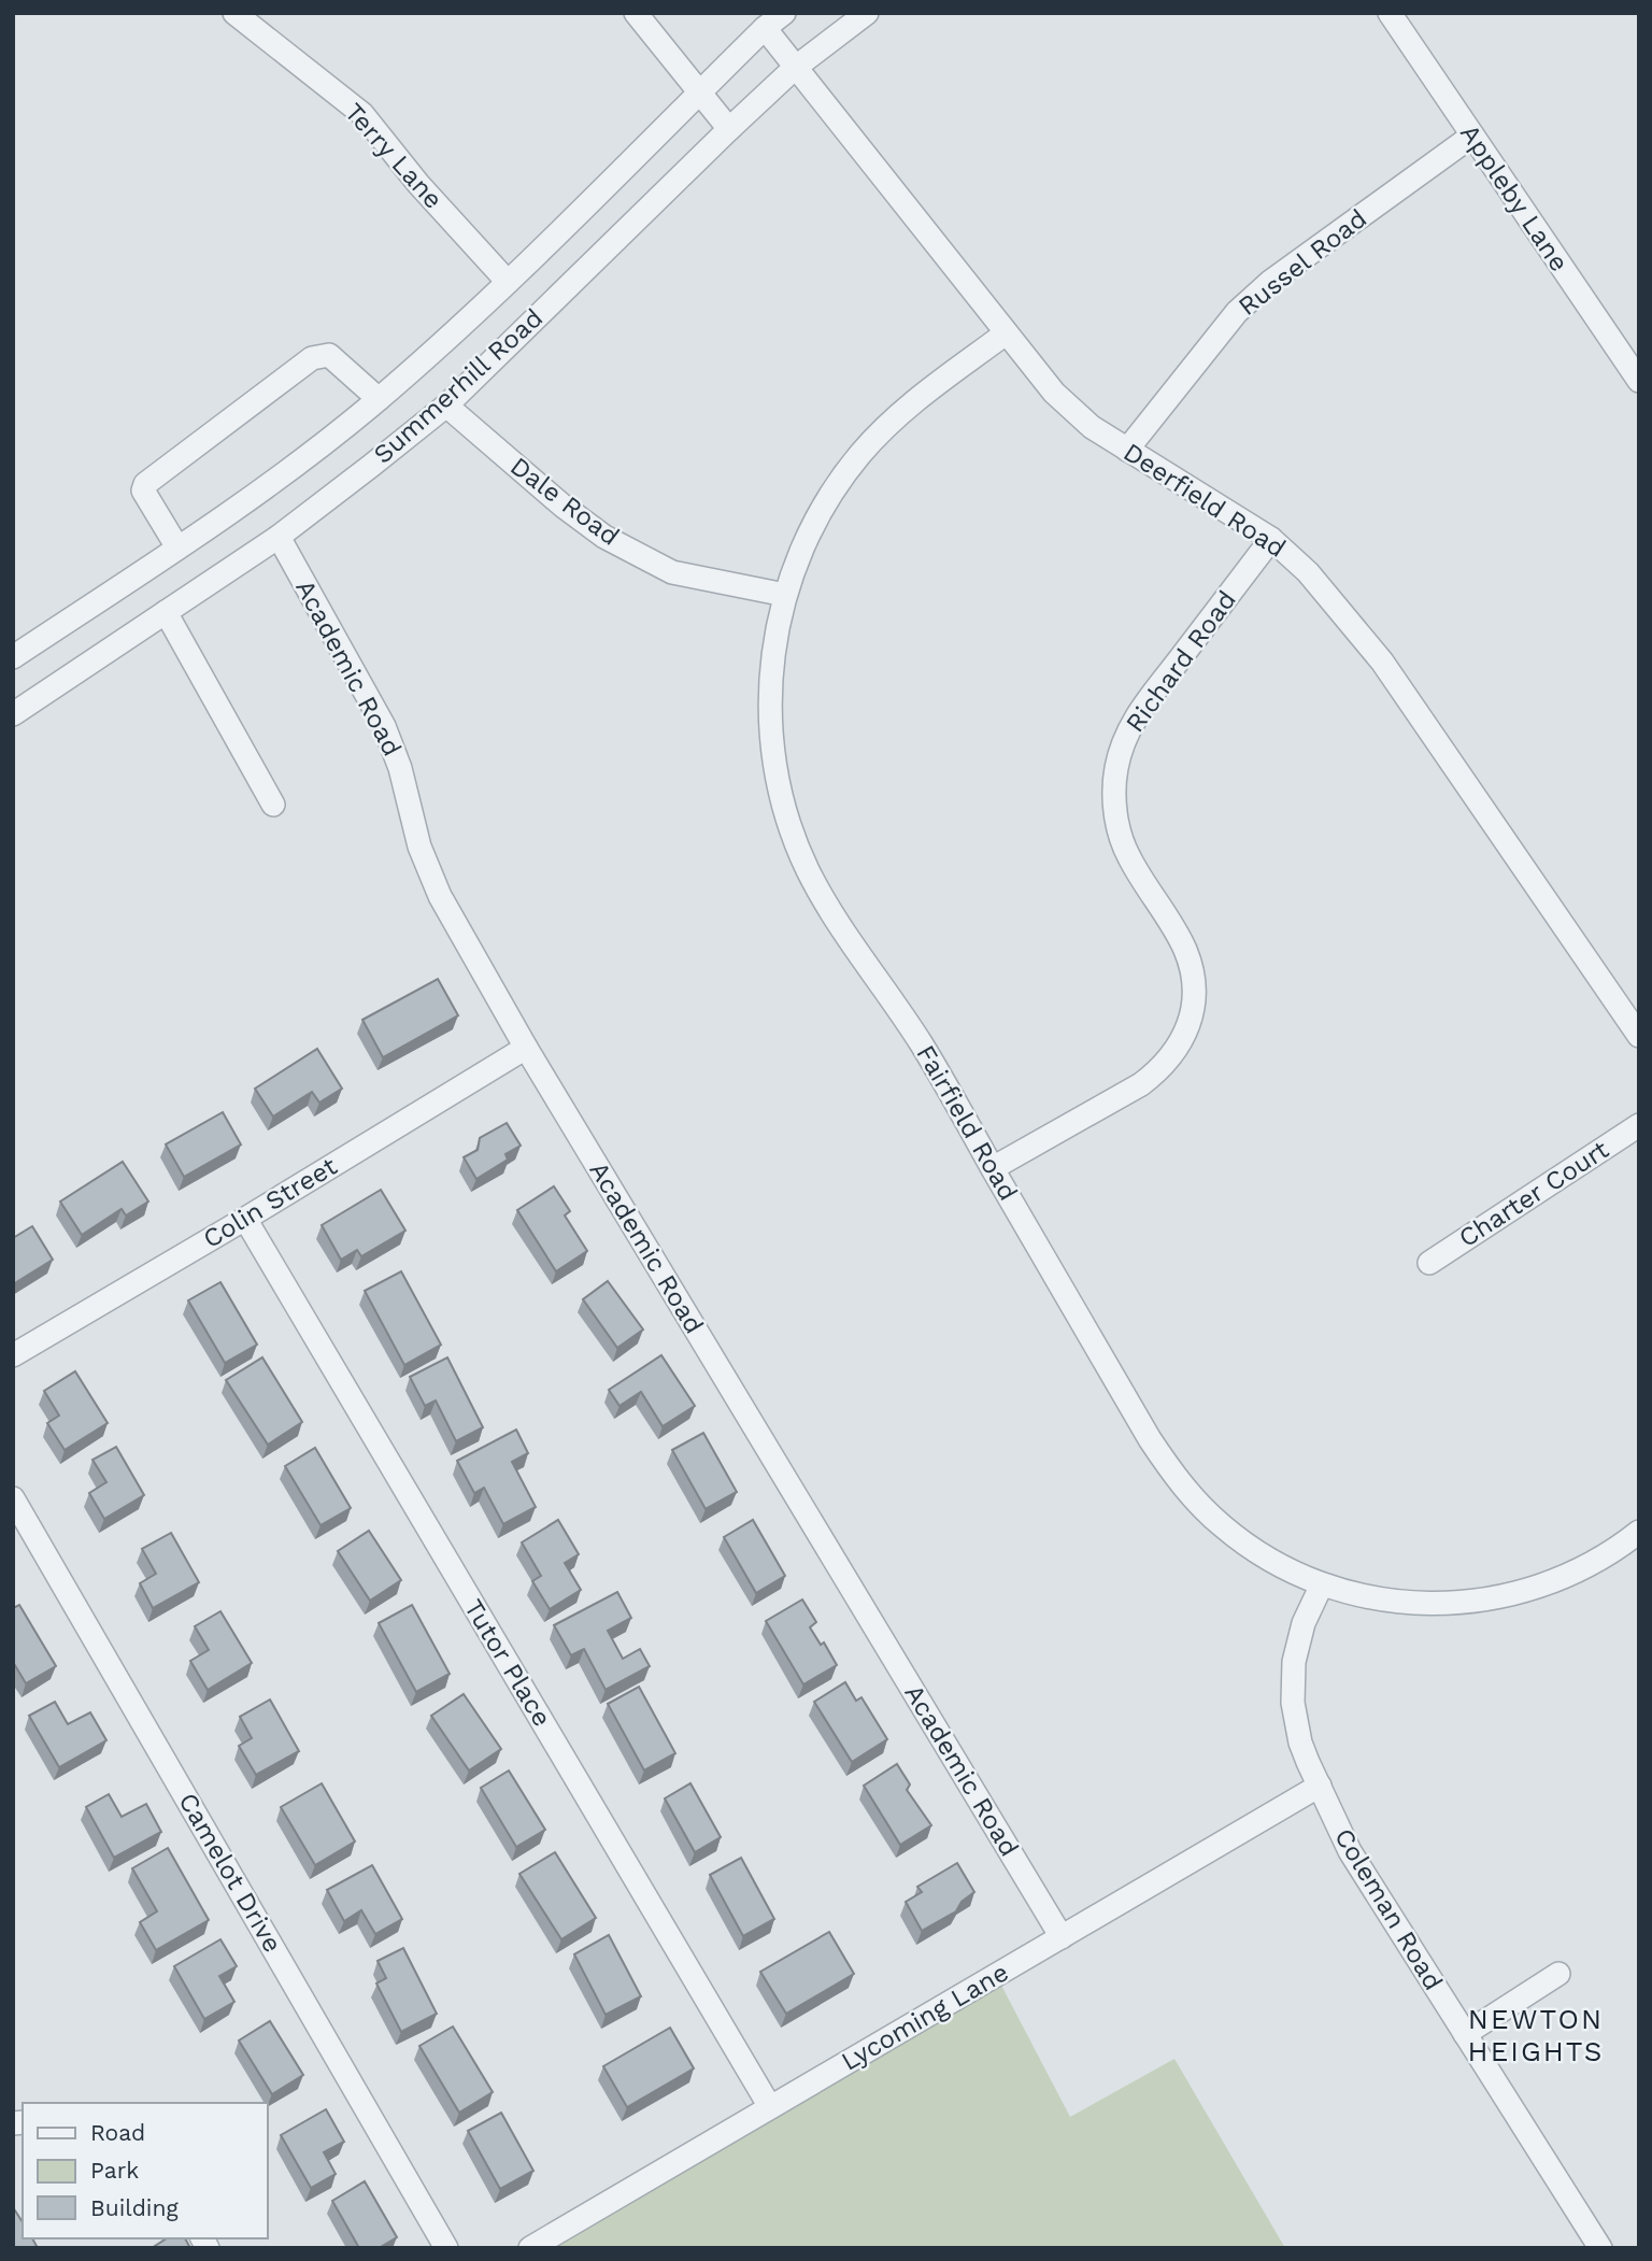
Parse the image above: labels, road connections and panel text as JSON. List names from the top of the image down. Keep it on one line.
{"streets":{"street":["Terry Lane","Appleby Lane","Russel Road","Summerhill Road","Deerfield Road","Dale Road","Richard Road","Academic Road","Fairfield Road","Charter Court","Colin Street","Tutor Place","Camelot Drive","Coleman Road","Lycoming Lane"]},"crossings":[["Terry Lane","Summerhill Road"],["Appleby Lane","Russel Road"],["Russel Road","Deerfield Road"],["Summerhill Road","Deerfield Road"],["Summerhill Road","Dale Road"],["Summerhill Road","Academic Road"],["Deerfield Road","Richard Road"],["Deerfield Road","Fairfield Road"],["Dale Road","Fairfield Road"],["Richard Road","Fairfield Road"],["Academic Road","Colin Street"],["Academic Road","Lycoming Lane"],["Fairfield Road","Coleman Road"],["Colin Street","Tutor Place"],["Tutor Place","Lycoming Lane"],["Coleman Road","Lycoming Lane"]],"districts":["NEWTON HEIGHTS"],"legend":["Road","Park","Building"]}
